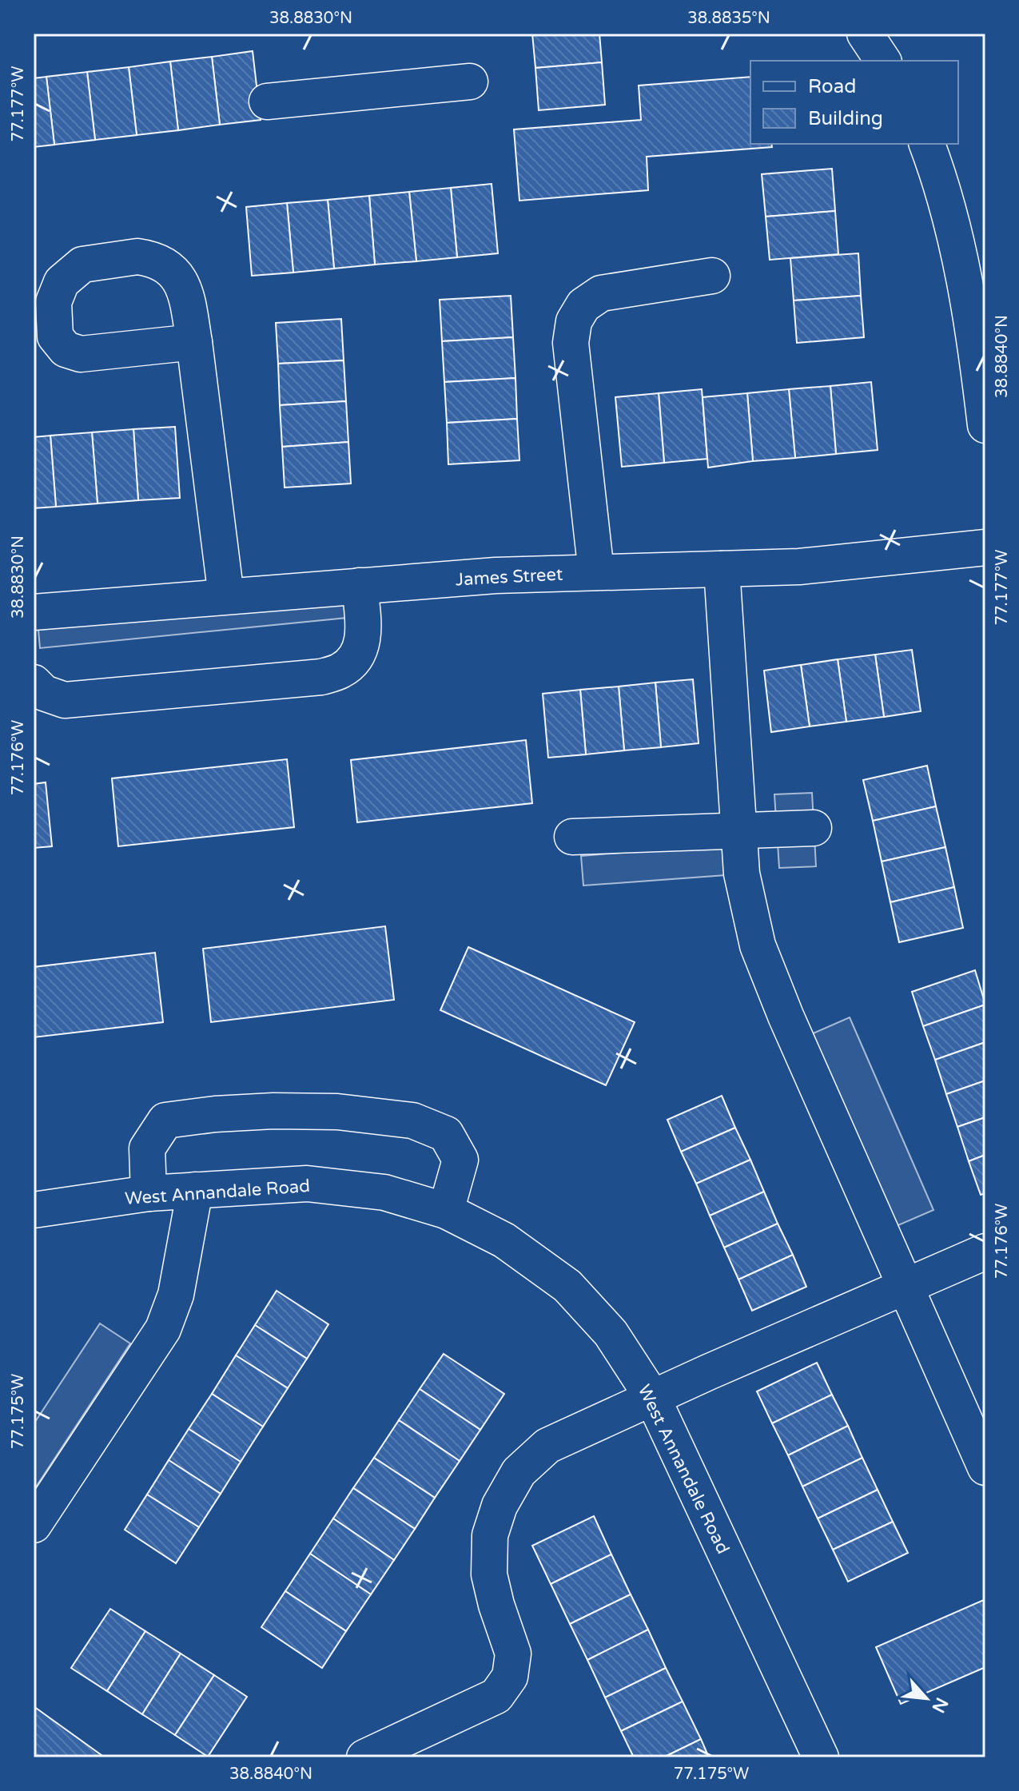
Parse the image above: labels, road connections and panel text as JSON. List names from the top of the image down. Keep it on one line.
{"streets":{"street":["James Street","West Annandale Road"]},"legend":["Road","Building"],"north":"bottom right","coordinates":["38.8830°N","38.8835°N","77.177°W","38.8840°N","77.176°W","77.175°W"]}
